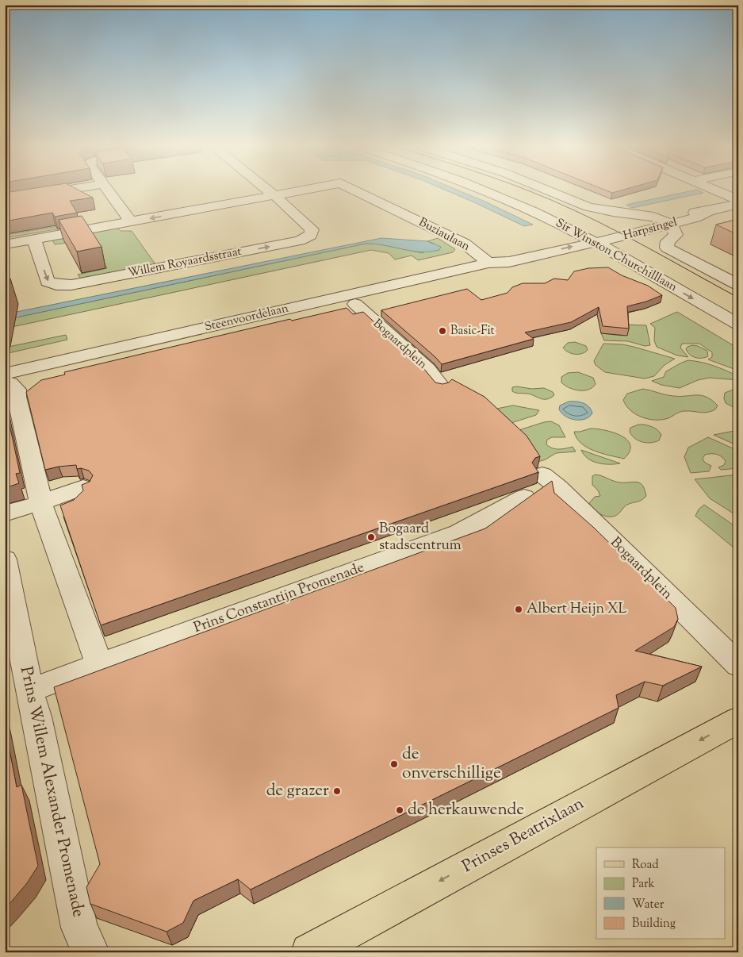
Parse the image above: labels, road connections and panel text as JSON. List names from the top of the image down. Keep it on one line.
{"streets":{"main road":["Prinses Beatrixlaan"],"street":["Harpsingel","Buziaulaan","Sir Winston Churchilllaan","Willem Royaardsstraat","Steenvoordelaan","Bogaardplein","Prins Constantijn Promenade","Prins Willem Alexander Promenade"]},"crossings":[["Harpsingel","Sir Winston Churchilllaan"],["Harpsingel","Steenvoordelaan"],["Buziaulaan","Willem Royaardsstraat"],["Buziaulaan","Steenvoordelaan"],["Sir Winston Churchilllaan","Steenvoordelaan"],["Prins Constantijn Promenade","Prins Willem Alexander Promenade"]],"one_way":["Prinses Beatrixlaan"],"places":["Basic-Fit","Bogaard stadscentrum","Albert Heijn XL","de onverschillige","de grazer","de herkauwende"],"legend":["Road","Park","Water","Building"]}
